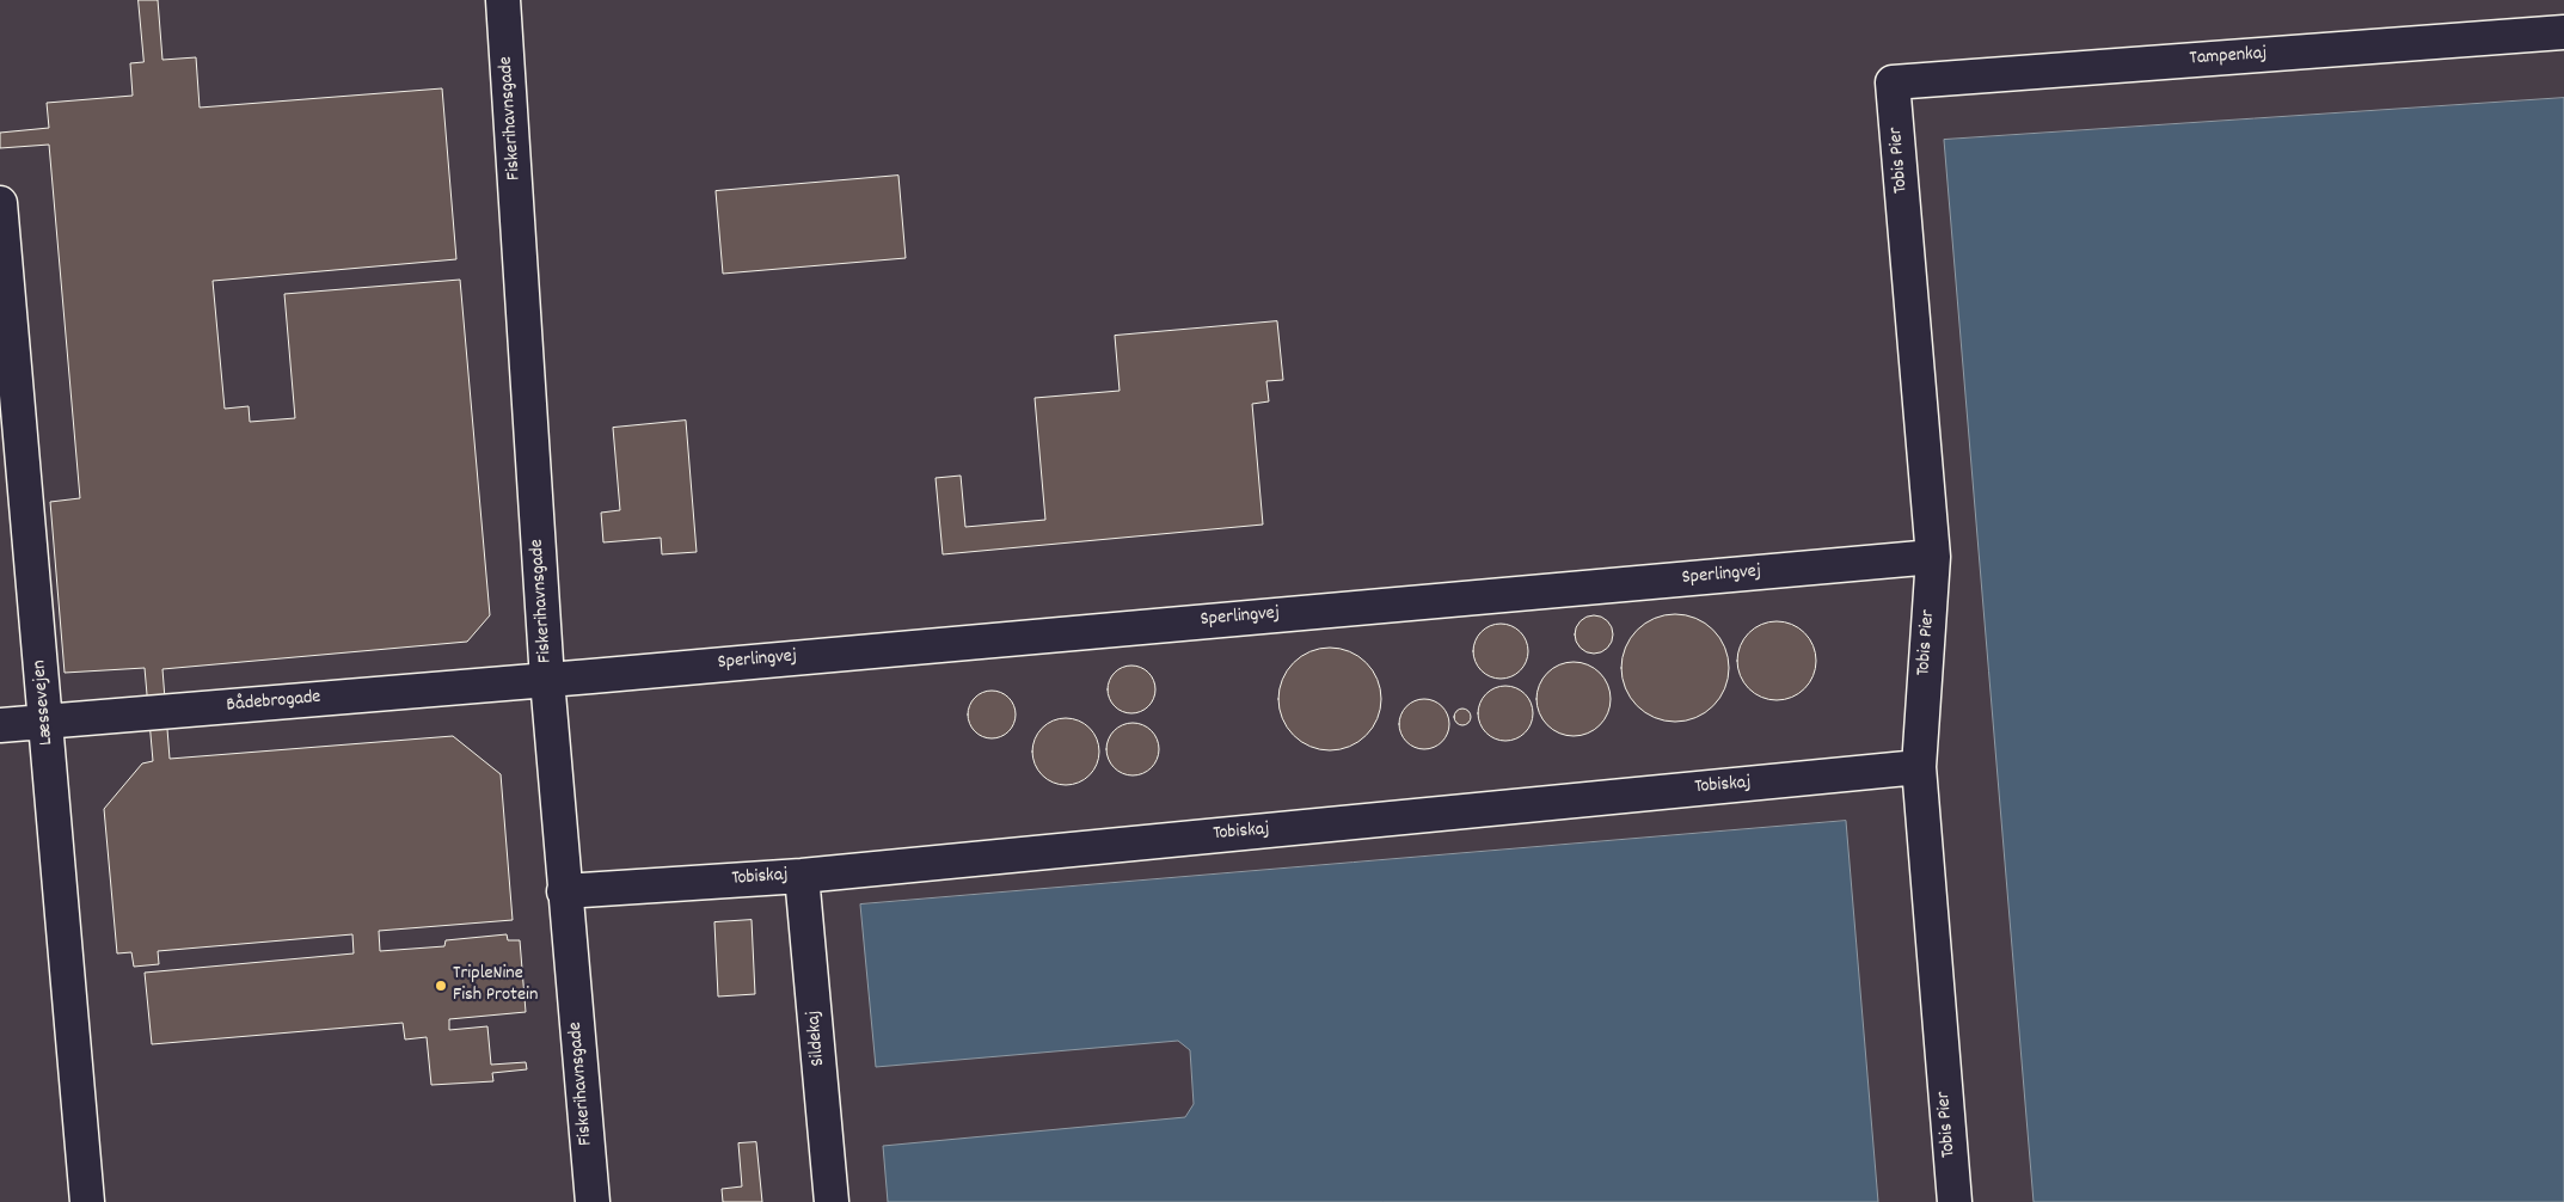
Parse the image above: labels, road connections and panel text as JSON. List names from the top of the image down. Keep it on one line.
{"streets":{"street":["Tampenkaj","Fiskerihavnsgade","Tobis Pier","Sperlingvej","Læssevejen","Bådebrogade","Tobiskaj","Sildekaj"]},"crossings":[["Tampenkaj","Tobis Pier"],["Fiskerihavnsgade","Sperlingvej"],["Fiskerihavnsgade","Bådebrogade"],["Fiskerihavnsgade","Tobiskaj"],["Tobis Pier","Sperlingvej"],["Tobis Pier","Tobiskaj"],["Sperlingvej","Bådebrogade"],["Læssevejen","Bådebrogade"],["Tobiskaj","Sildekaj"]],"places":["TripleNine Fish Protein"]}
